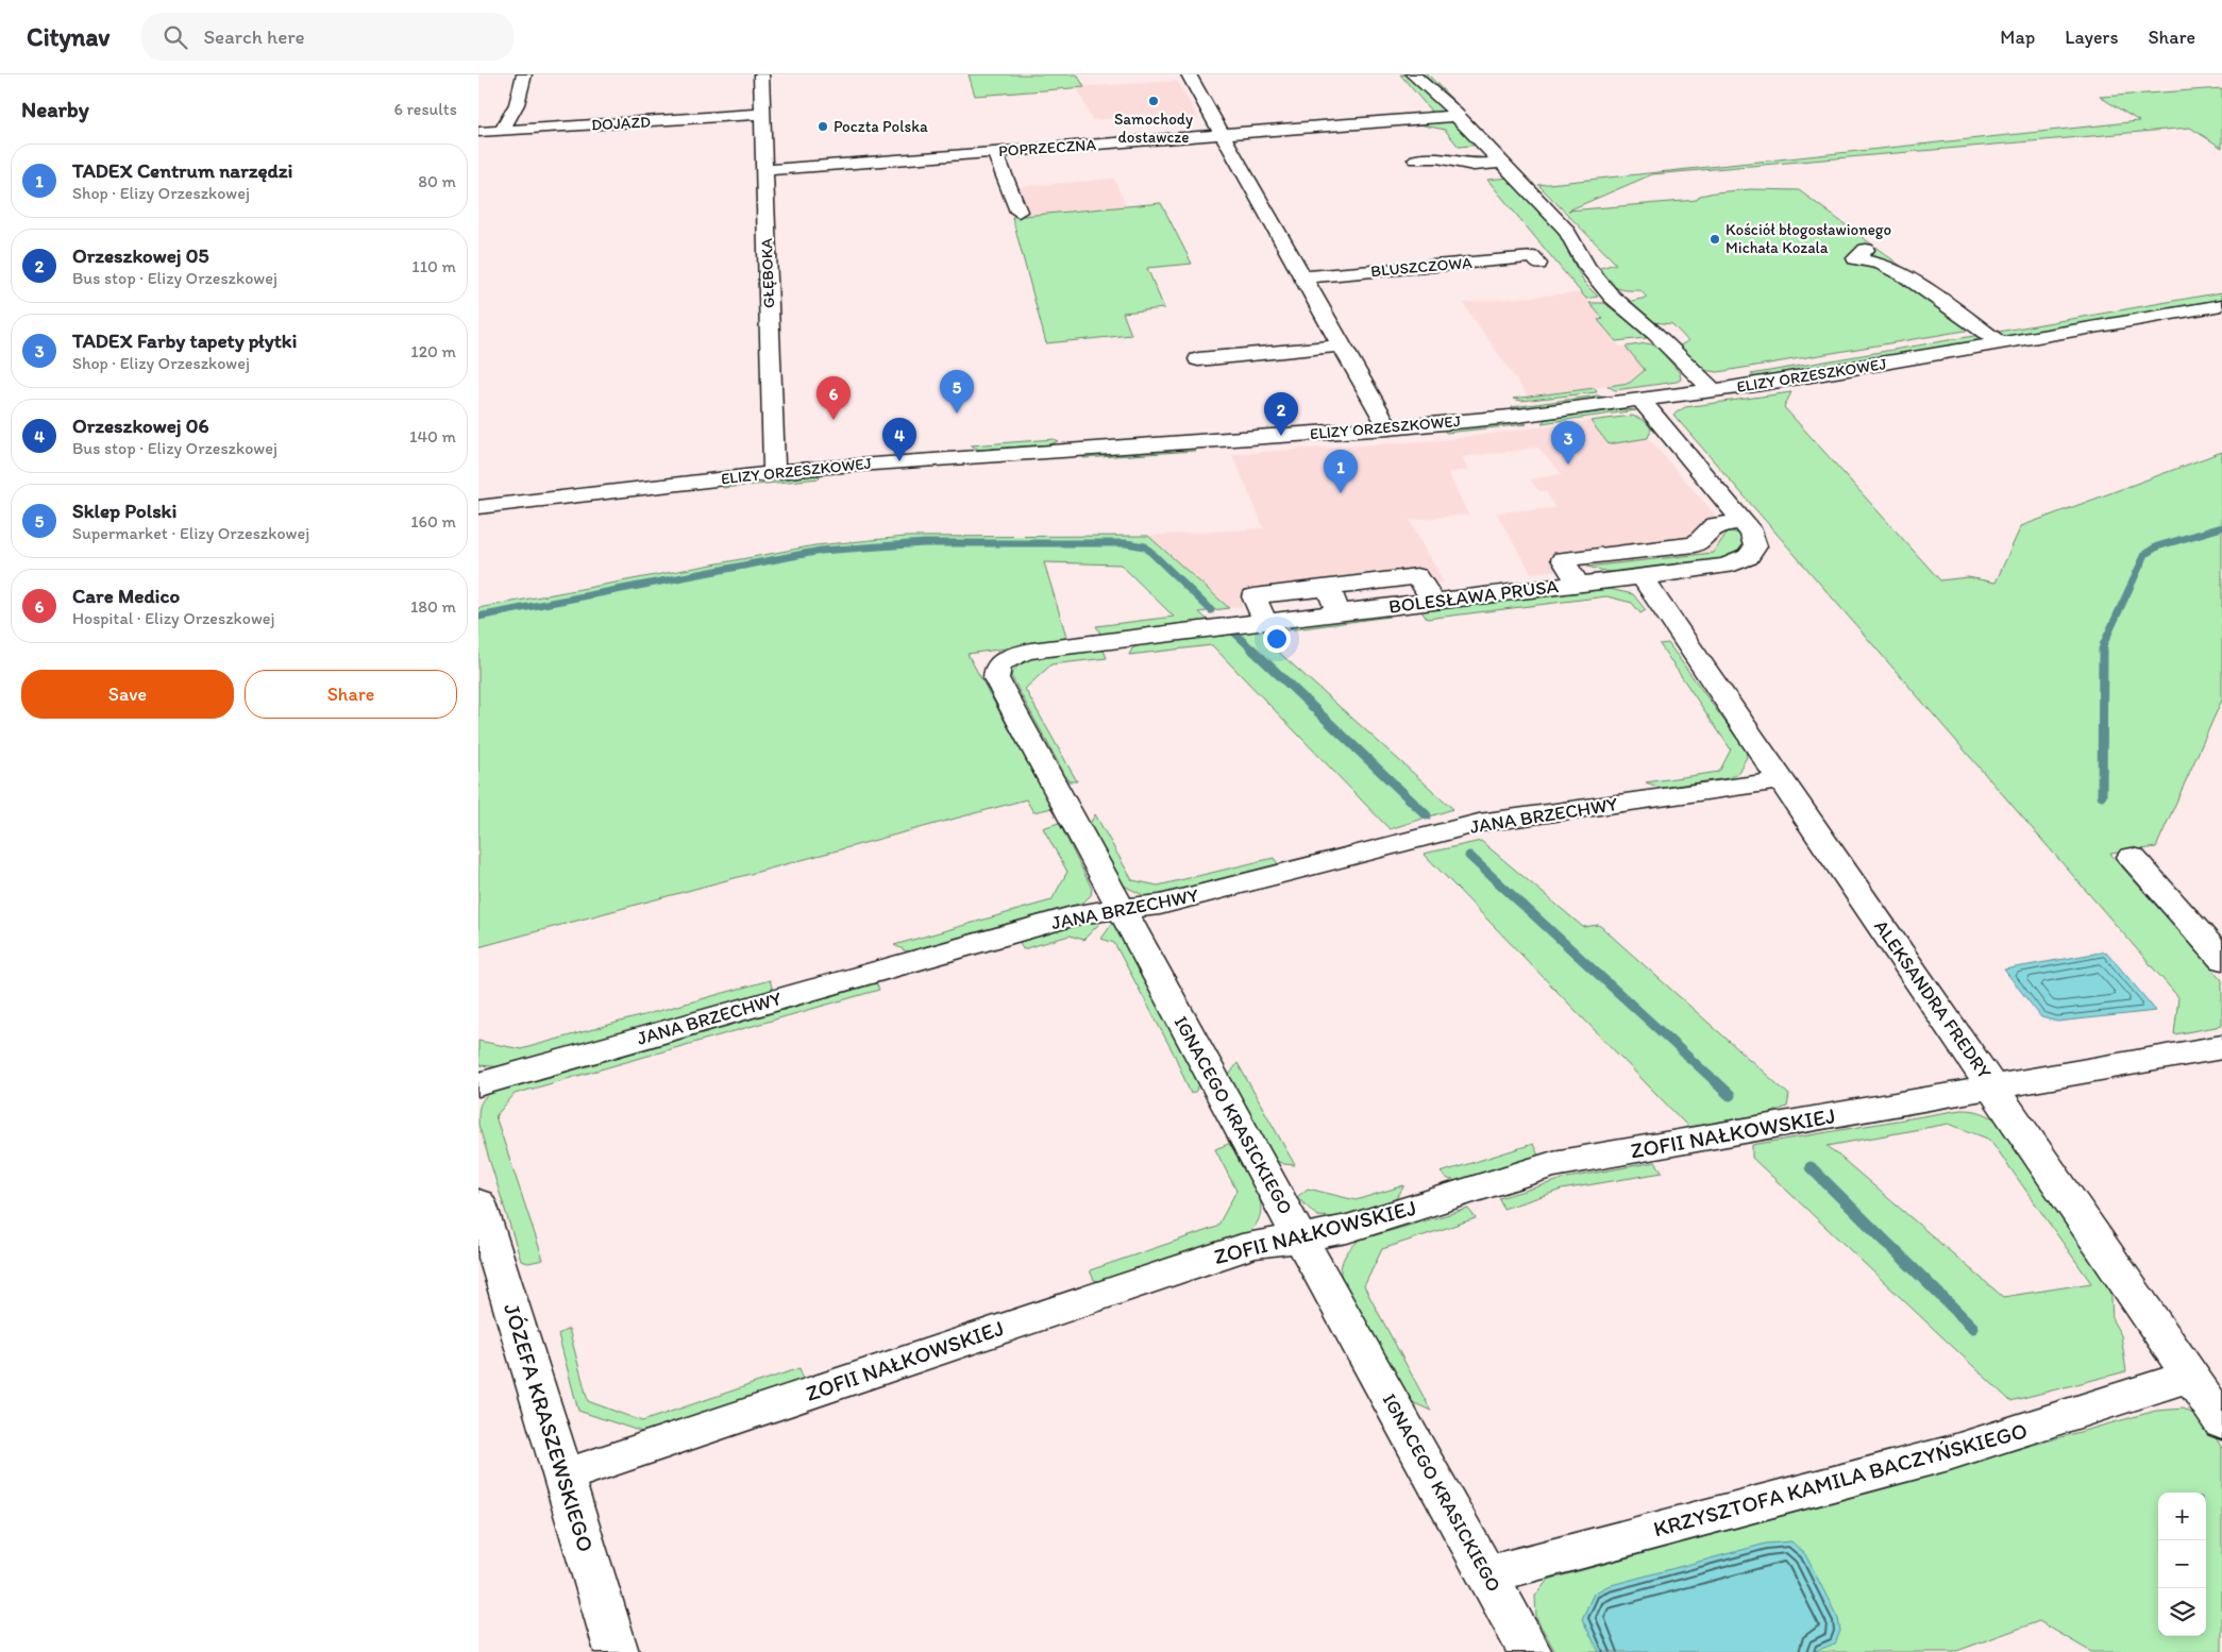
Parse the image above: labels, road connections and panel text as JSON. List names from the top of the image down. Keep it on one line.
{"streets":{"street":["DOJAZD","POPRZECZNA","BLUSZCZOWA","GŁĘBOKA","ELIZY ORZESZKOWEJ","BOLESŁAWA PRUSA","JANA BRZECHWY","ALEKSANDRA FREDRY","IGNACEGO KRASICKIEGO","ZOFII NAŁKOWSKIEJ","JÓZEFA KRASZEWSKIEGO","KRZYSZTOFA KAMILA BACZYŃSKIEGO"]},"crossings":[["DOJAZD","GŁĘBOKA"],["POPRZECZNA","GŁĘBOKA"],["GŁĘBOKA","ELIZY ORZESZKOWEJ"],["ELIZY ORZESZKOWEJ","BOLESŁAWA PRUSA"],["BOLESŁAWA PRUSA","ALEKSANDRA FREDRY"],["BOLESŁAWA PRUSA","IGNACEGO KRASICKIEGO"],["JANA BRZECHWY","ALEKSANDRA FREDRY"],["JANA BRZECHWY","IGNACEGO KRASICKIEGO"],["ALEKSANDRA FREDRY","ZOFII NAŁKOWSKIEJ"],["ALEKSANDRA FREDRY","KRZYSZTOFA KAMILA BACZYŃSKIEGO"],["IGNACEGO KRASICKIEGO","ZOFII NAŁKOWSKIEJ"],["IGNACEGO KRASICKIEGO","KRZYSZTOFA KAMILA BACZYŃSKIEGO"],["ZOFII NAŁKOWSKIEJ","JÓZEFA KRASZEWSKIEGO"]],"places":["Samochody dostawcze","Poczta Polska","Kościół błogosławionego Michała Kozala"],"page":{"header":"Citynav","search":"Search here","nav":["Map","Layers","Share"],"heading":["Nearby","6 results"],"list":[{"mark":"1","name":"TADEX Centrum narzędzi","note":"Shop · Elizy Orzeszkowej","value":"80 m"},{"mark":"2","name":"Orzeszkowej 05","note":"Bus stop · Elizy Orzeszkowej","value":"110 m"},{"mark":"3","name":"TADEX Farby tapety płytki","note":"Shop · Elizy Orzeszkowej","value":"120 m"},{"mark":"4","name":"Orzeszkowej 06","note":"Bus stop · Elizy Orzeszkowej","value":"140 m"},{"mark":"5","name":"Sklep Polski","note":"Supermarket · Elizy Orzeszkowej","value":"160 m"},{"mark":"6","name":"Care Medico","note":"Hospital · Elizy Orzeszkowej","value":"180 m"}],"pins":["5","6","2","4","3","1"],"buttons":["Save","Share"],"map_buttons":["+","−"]}}
